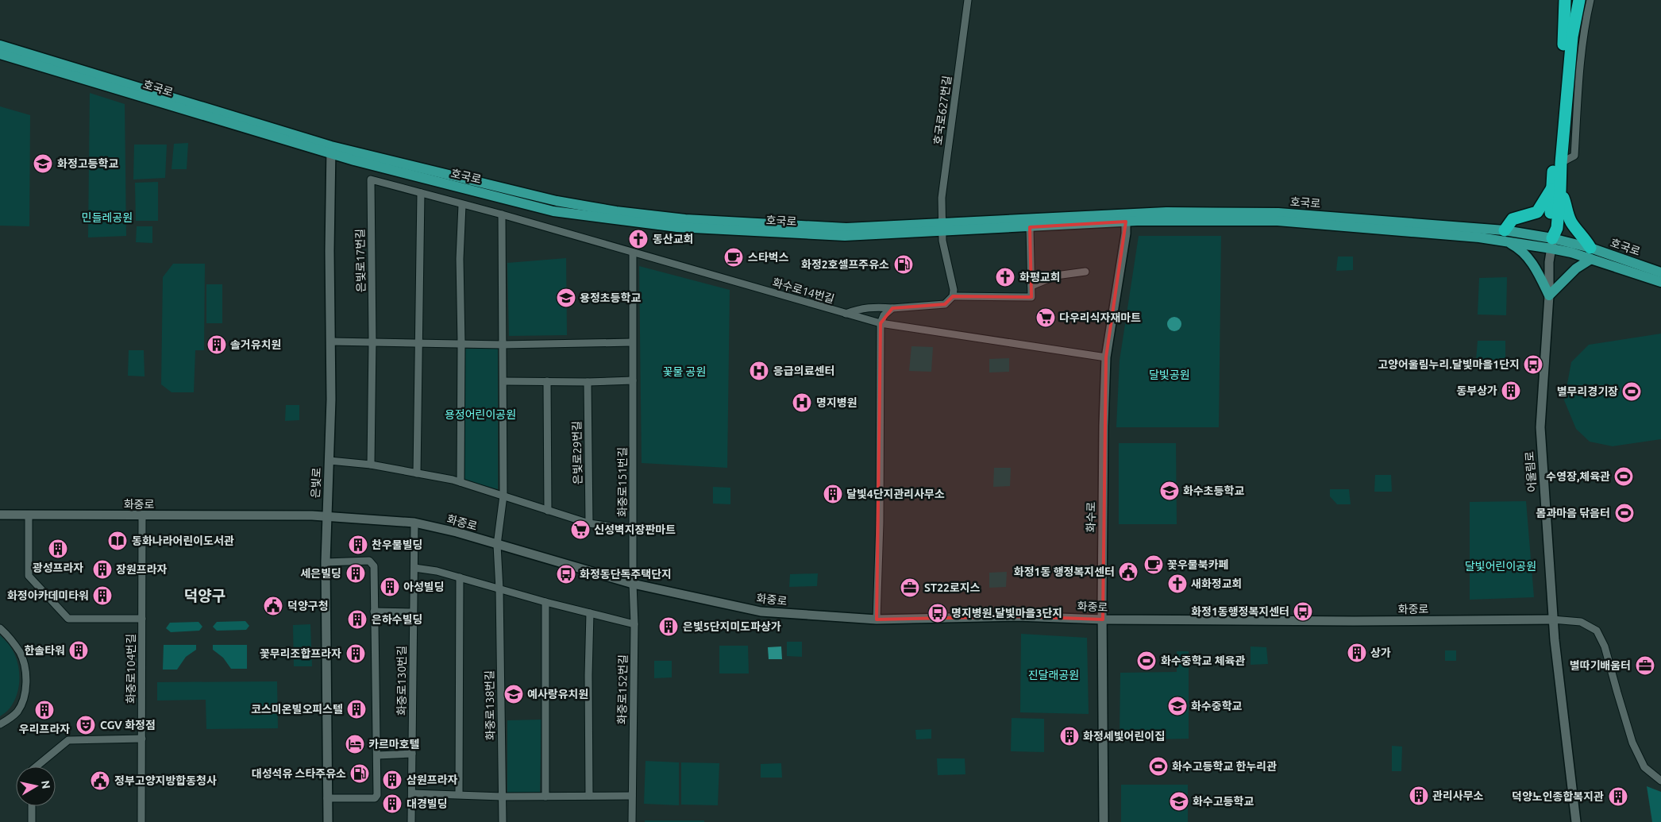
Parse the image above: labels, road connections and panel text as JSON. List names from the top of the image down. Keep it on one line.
{"streets":{"main road":["호국로","어울림로","은빛로","화중로","화수로"],"street":["호국로627번길","은빛로17번길","화수로14번길","은빛로29번길","화중로151번길","화중로104번길","화중로130번길","화중로152번길","화중로138번길"]},"crossings":[["호국로","호국로627번길"],["호국로","어울림로"],["호국로","은빛로"],["호국로","화수로"],["은빛로17번길","화수로14번길"],["화수로14번길","화중로151번길"],["화수로14번길","화수로"],["어울림로","화중로"],["화중로151번길","화중로"],["화중로151번길","화중로152번길"],["은빛로","화중로"],["화중로","화수로"],["화중로","화중로104번길"],["화중로","화중로130번길"],["화중로","화중로152번길"],["화중로","화중로138번길"]],"districts":["덕양구"],"parks":["민들레공원","꽃물 공원","달빛공원","용정어린이공원","달빛어린이공원","진달래공원"],"places":{"school or university":["화정고등학교","용정초등학교","화수초등학교","예사랑유치원","화수중학교","화수고등학교"],"church":["동산교회","화평교회","새화정교회"],"cafe":["스타벅스","꽃우물북카페"],"fuel station":["화정2호셀프주유소","대성석유 스타주유소"],"supermarket":["다우리식자재마트","신성벽지장판마트"],"building":["솔거유치원","동부상가","달빛4단지관리사무소","찬우물빌딩","광성프라자","장원프라자","세은빌딩","아성빌딩","화정아카데미타워","은하수빌딩","은빛5단지미도파상가","한솔타워","상가","꽃무리조합프라자","코스미온빌오피스텔","우리프라자","화정세빛어린이집","삼원프라자","관리사무소","덕양노인종합복지관","대경빌딩"],"bus stop":["고양어울림누리.달빛마을1단지","화정동단독주택단지","화정1동행정복지센터","명지병원.달빛마을3단지"],"hospital":["응급의료센터","명지병원"],"sports":["별무리경기장","수영장,체육관","몸과마음 닦음터","화수중학교 체육관","화수고등학교 한누리관"],"library":["동화나라어린이도서관"],"public building":["화정1동 행정복지센터","덕양구청","정부고양지방합동청사"],"office":["ST22로지스","별따기배움터"],"theatre":["CGV 화정점"],"hotel":["카르마호텔"]},"north":"right"}
